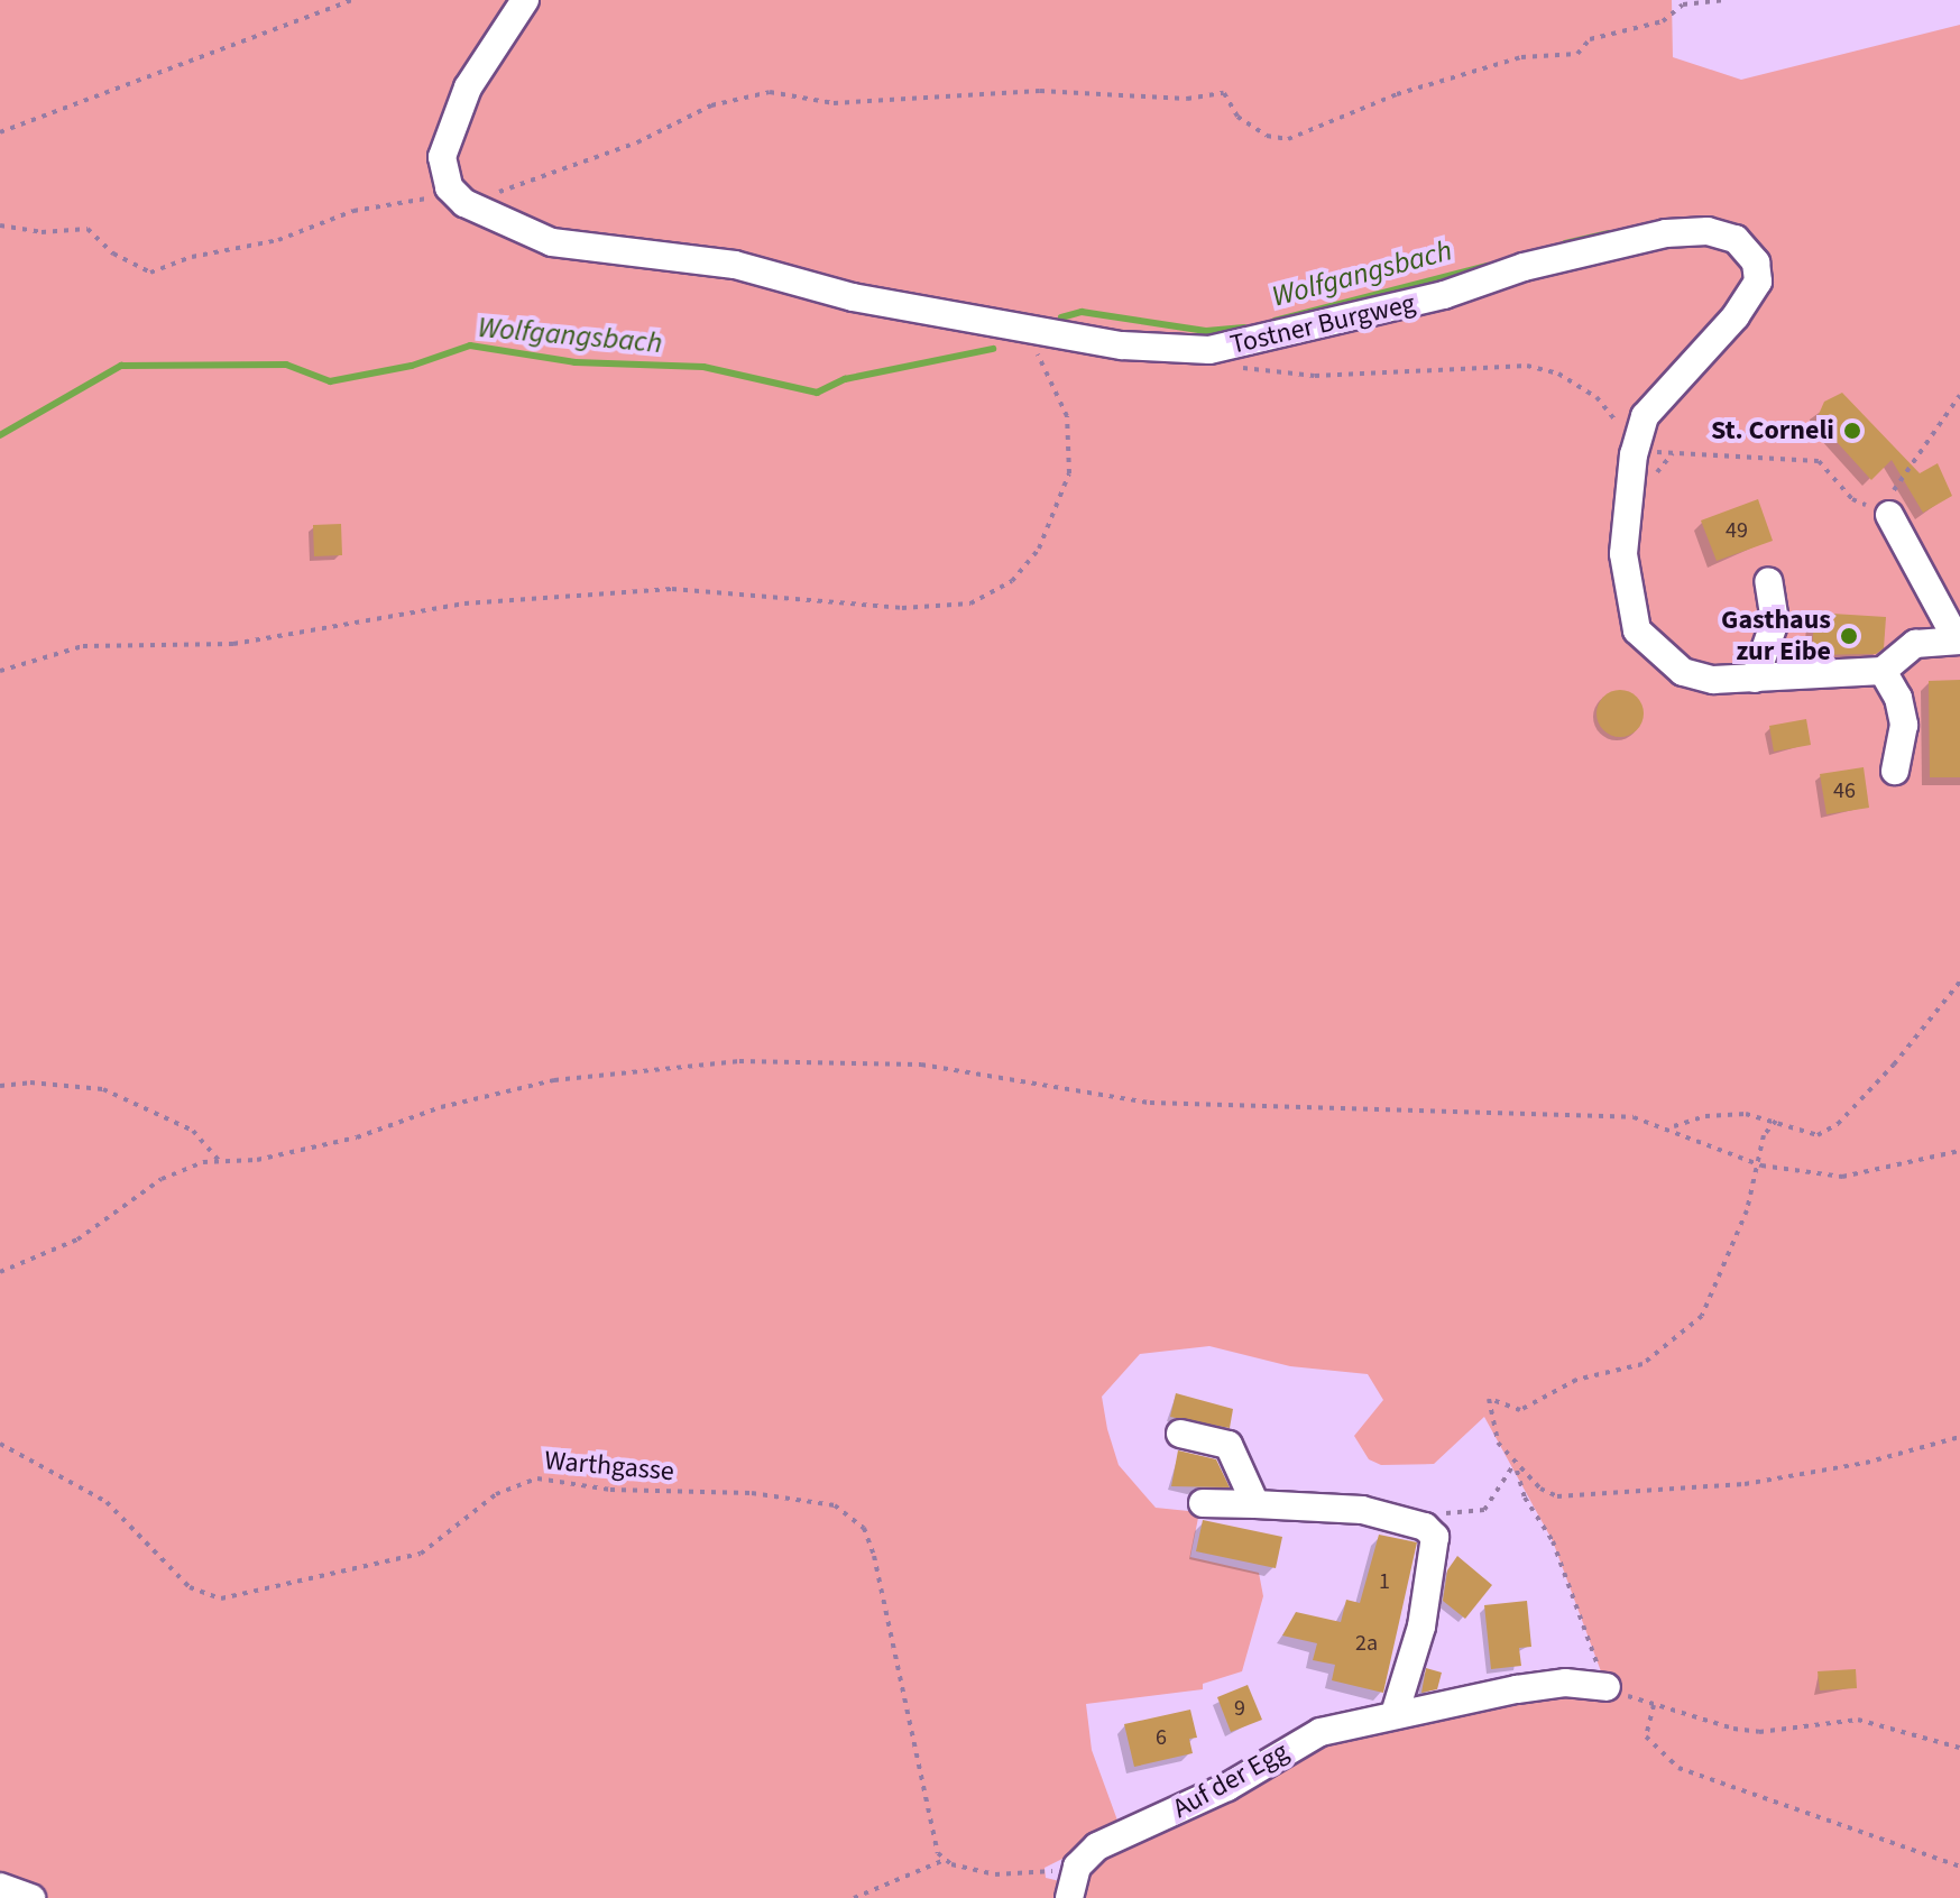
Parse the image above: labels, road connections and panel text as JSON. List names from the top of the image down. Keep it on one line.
{"streets":{"street":["Tostner Burgweg","Auf der Egg"],"path":["Warthgasse"]},"water":["Wolfgangsbach"],"places":["St. Corneli","Gasthaus zur Eibe"],"house_numbers":["49","46","1","2a","9","6"]}
